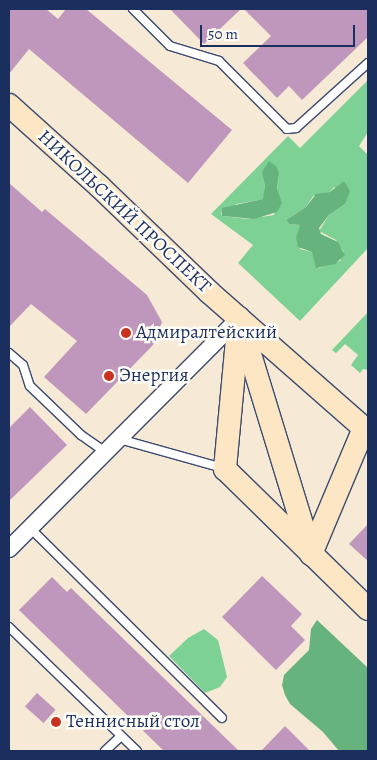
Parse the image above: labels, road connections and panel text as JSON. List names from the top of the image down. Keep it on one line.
{"streets":{"main road":["НИКОЛЬСКИЙ ПРОСПЕКТ"]},"places":["Адмиралтейский","Энергия","Теннисный стол"],"scale_bar":"50 m"}
